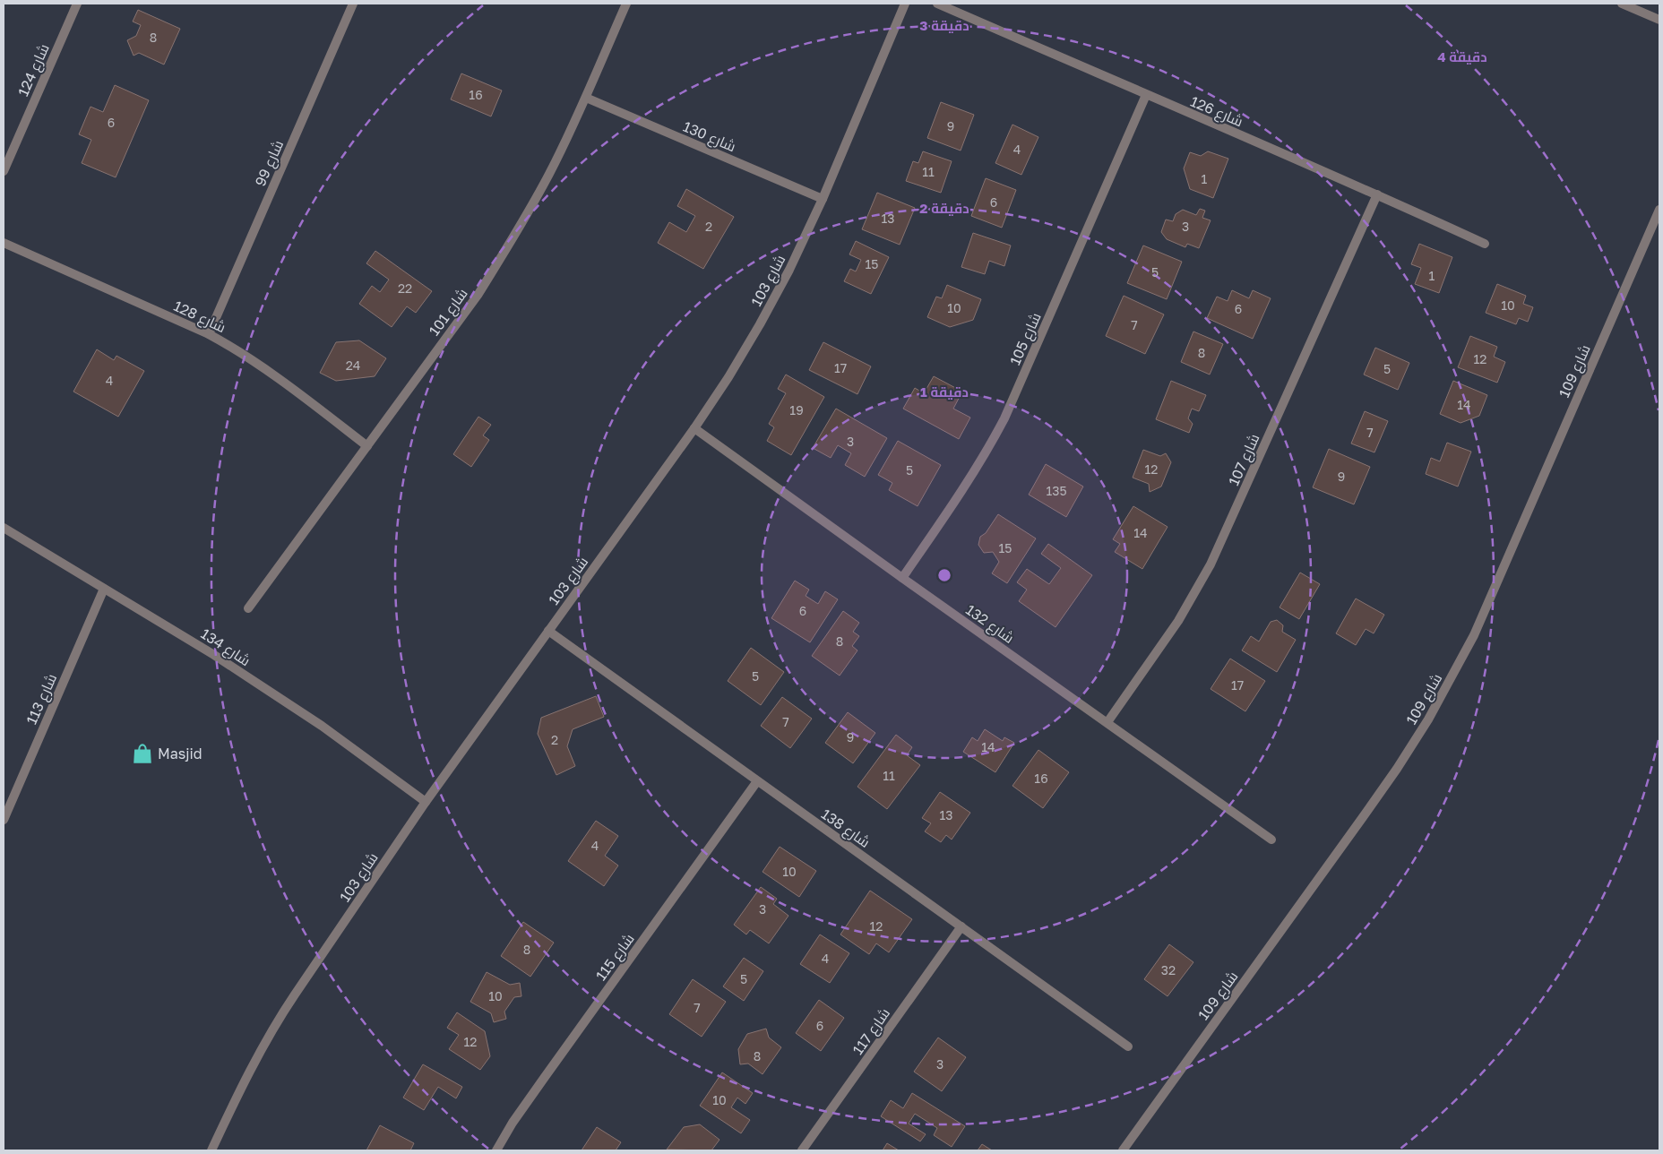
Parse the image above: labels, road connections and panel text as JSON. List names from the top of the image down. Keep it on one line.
{"streets":{"street":["شارع 124","شارع 126","شارع 130","شارع 99","شارع 103","شارع 101","شارع 128","شارع 105","شارع 109","شارع 107","شارع 132","شارع 134","شارع 113","شارع 138","شارع 115","شارع 117"]},"crossings":[["شارع 126","شارع 105"],["شارع 126","شارع 107"],["شارع 130","شارع 103"],["شارع 130","شارع 101"],["شارع 99","شارع 128"],["شارع 103","شارع 132"],["شارع 103","شارع 134"],["شارع 103","شارع 138"],["شارع 101","شارع 128"],["شارع 105","شارع 132"],["شارع 107","شارع 132"],["شارع 134","شارع 113"],["شارع 138","شارع 115"],["شارع 138","شارع 117"]],"places":{"shop":["Masjid"]},"house_numbers":["8","16","6","9","4","11","1","6","13","2","3","15","5","1","22","10","10","6","7","8","12","24","17","5","4","14","19","7","3","12","5","9","135","14","15","6","8","5","17","7","9","2","14","11","16","13","4","10","3","12","8","4","32","5","10","7","6","12","8","3","10"],"rings":["3 دقيقة","4 دقيقة","2 دقيقة","1 دقيقة"]}
